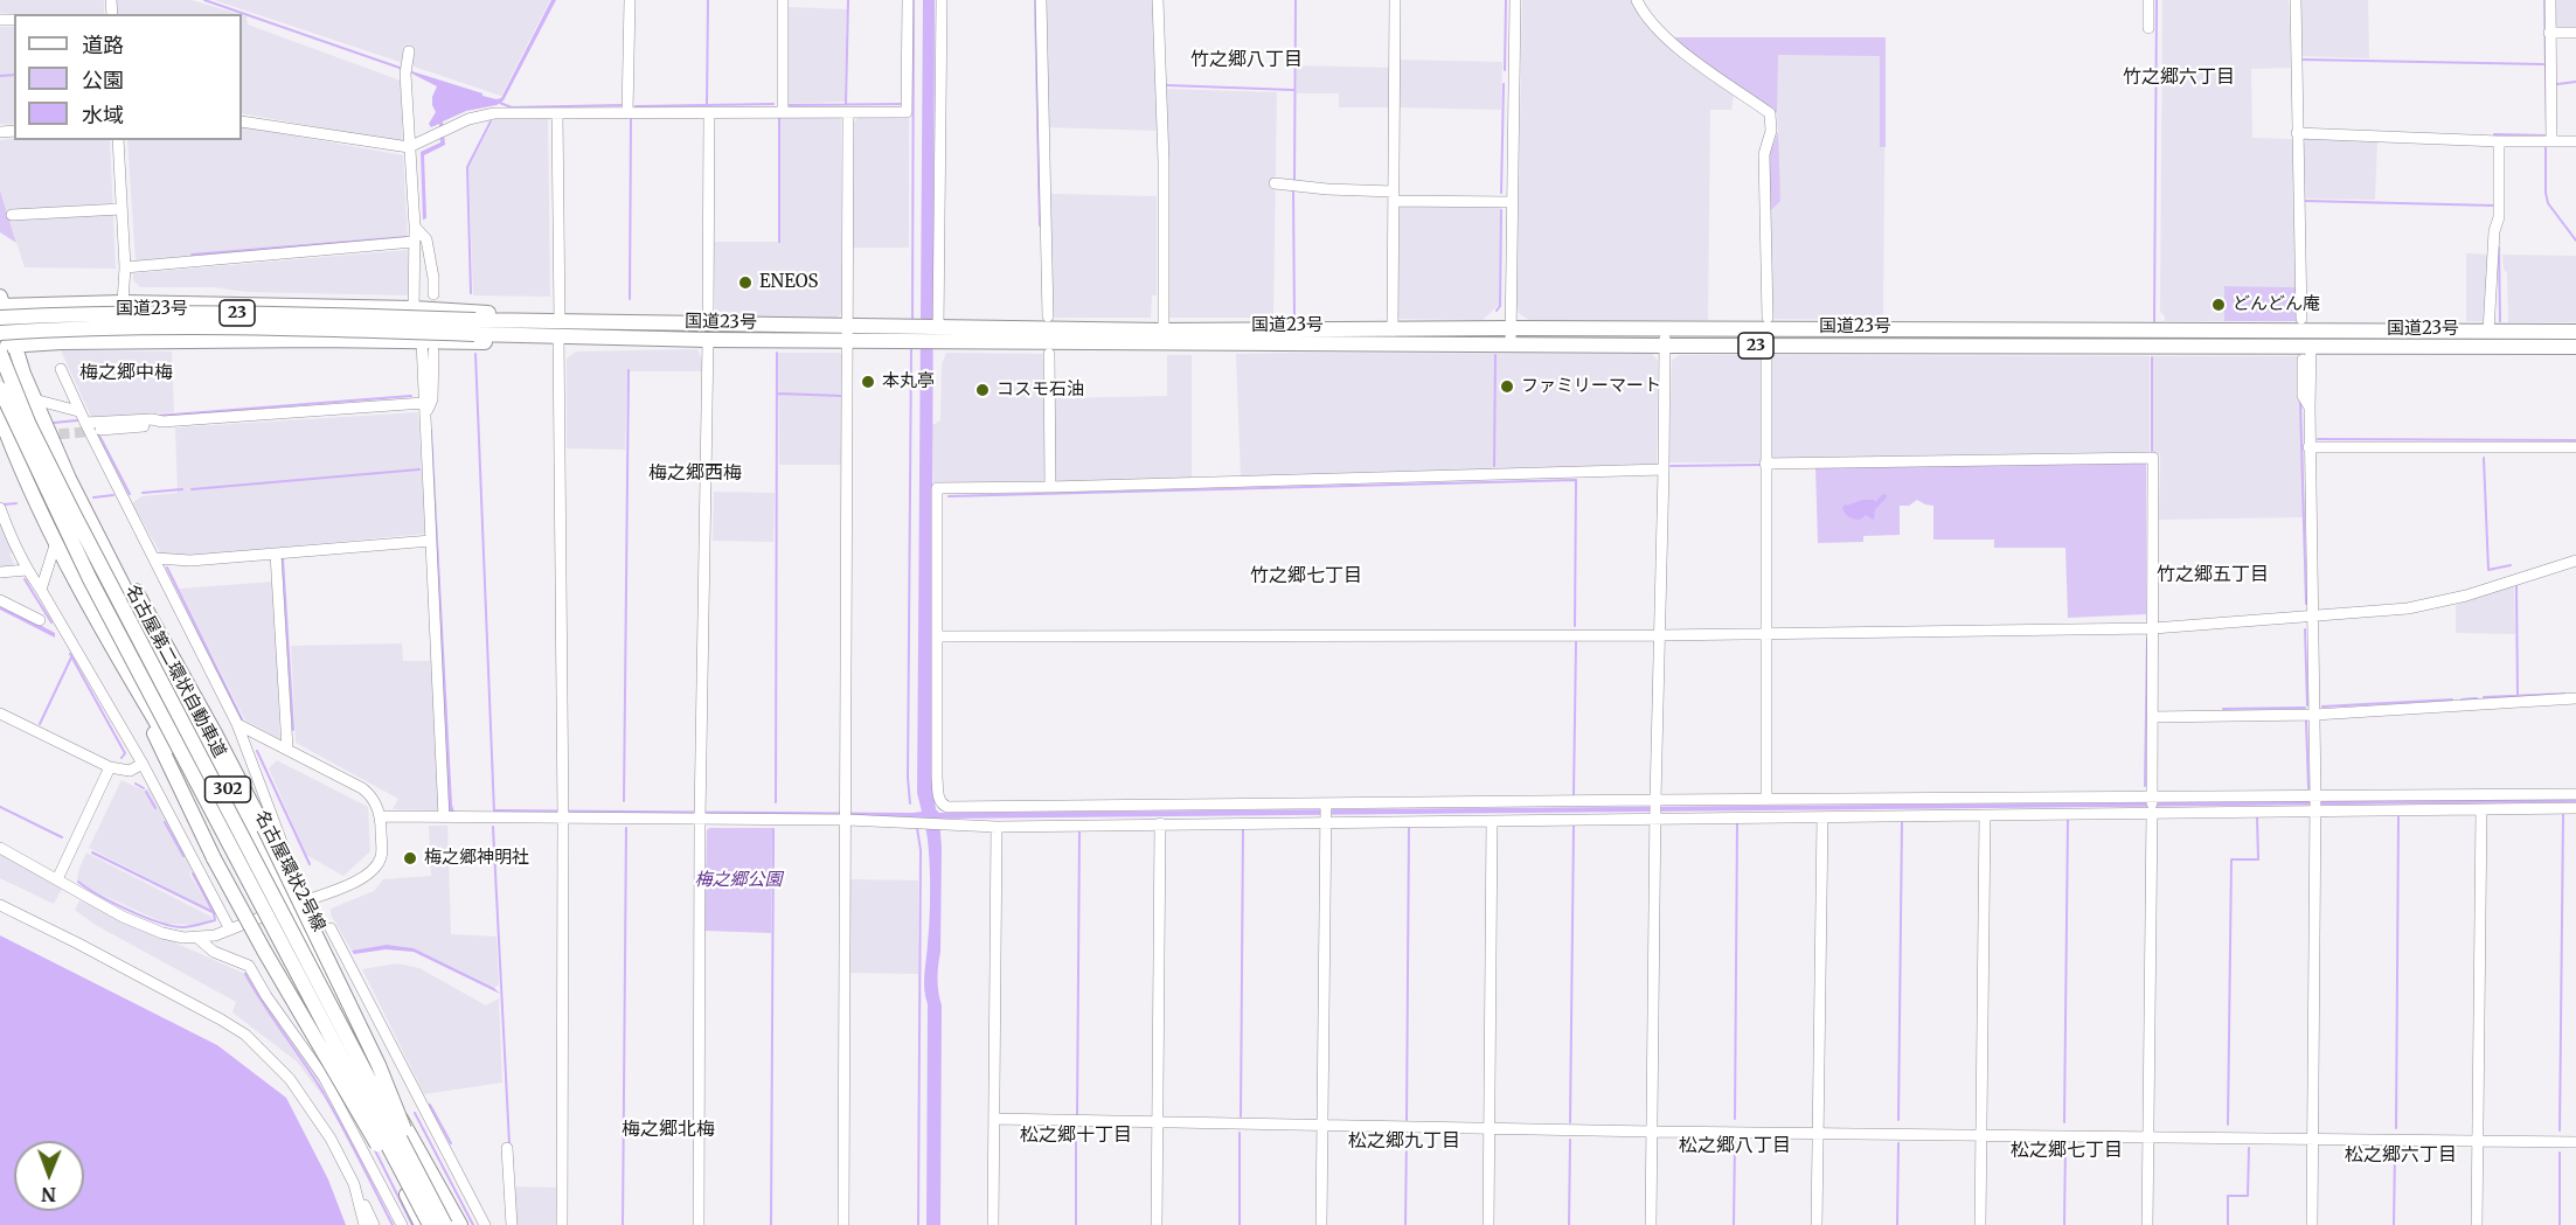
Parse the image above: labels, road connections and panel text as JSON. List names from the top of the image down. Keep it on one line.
{"streets":{"highway":["国道23号","23","名古屋第二環状自動車道","302","名古屋環状2号線"]},"crossings":[["国道23号","名古屋第二環状自動車道"],["国道23号","名古屋環状2号線"],["名古屋第二環状自動車道","302"],["名古屋第二環状自動車道","名古屋環状2号線"]],"districts":["竹之郷八丁目","竹之郷六丁目","梅之郷中梅","梅之郷西梅","竹之郷五丁目","竹之郷七丁目","梅之郷北梅","松之郷十丁目","松之郷九丁目","松之郷八丁目","松之郷七丁目","松之郷六丁目"],"parks":["梅之郷公園"],"places":["ENEOS","どんどん庵","本丸亭","ファミリーマート","コスモ石油","梅之郷神明社"],"legend":["道路","公園","水域"],"north":"bottom"}
